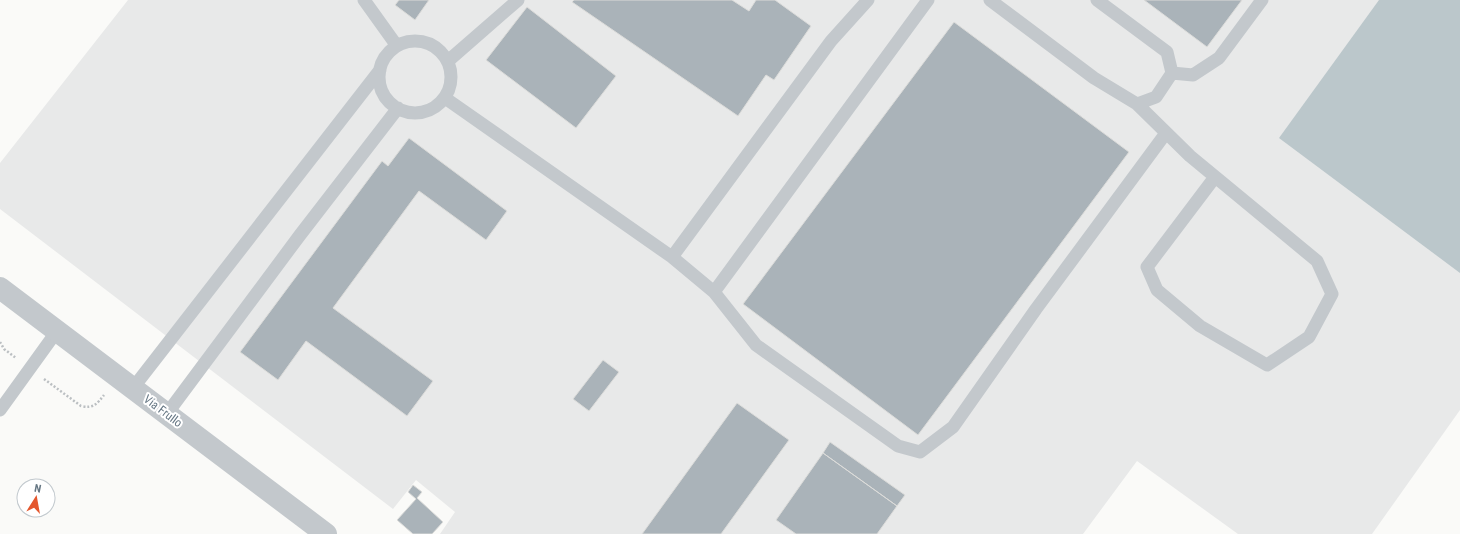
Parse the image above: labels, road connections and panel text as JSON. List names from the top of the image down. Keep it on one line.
{"streets":{"street":["Via Frullo"]},"north":"top"}
